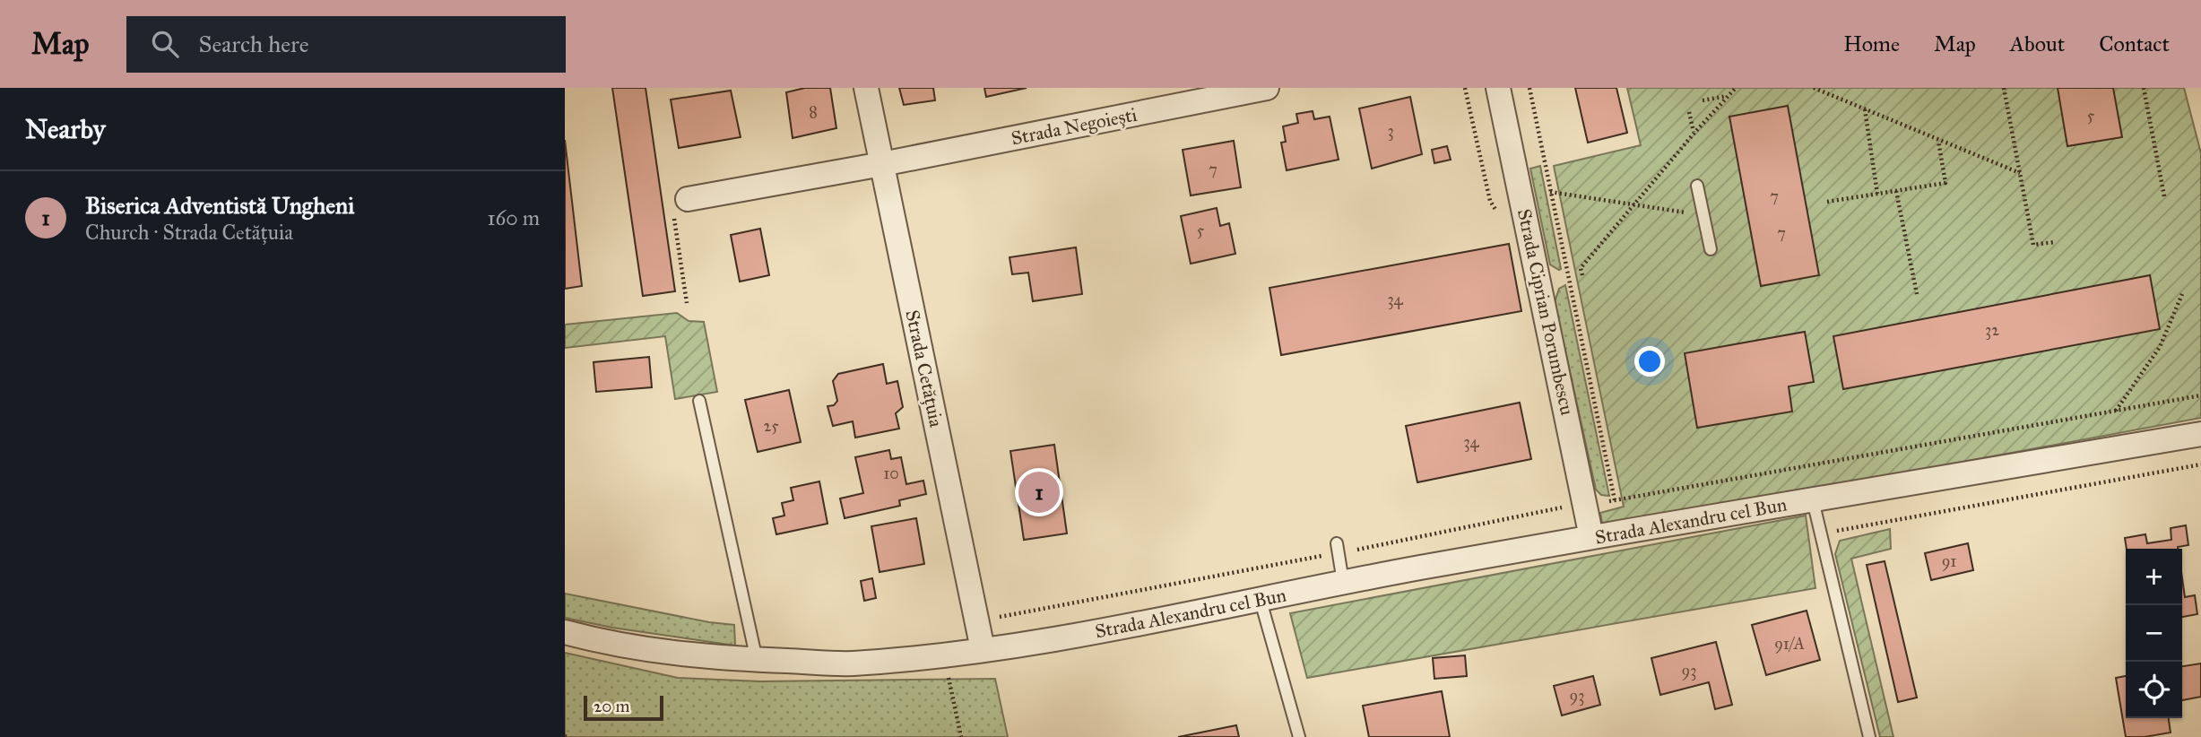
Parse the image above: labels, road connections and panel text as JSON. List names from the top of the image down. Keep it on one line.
{"streets":{"street":["Strada Negoiești","Strada Ciprian Porumbescu","Strada Cetățuia","Strada Alexandru cel Bun"]},"crossings":[["Strada Negoiești","Strada Cetățuia"],["Strada Ciprian Porumbescu","Strada Alexandru cel Bun"],["Strada Cetățuia","Strada Alexandru cel Bun"]],"house_numbers":["8","5","3","7","7","5","7","34","32","25","34","10","91","91/A","93","93"],"scale_bar":"20 m","page":{"header":"Map","search":"Search here","nav":["Home","Map","About","Contact"],"heading":"Nearby","list":[{"mark":"1","name":"Biserica Adventistă Ungheni","note":"Church · Strada Cetățuia","value":"160 m"}],"pins":"1","map_buttons":["+","−"],"scale":"20 m"}}
